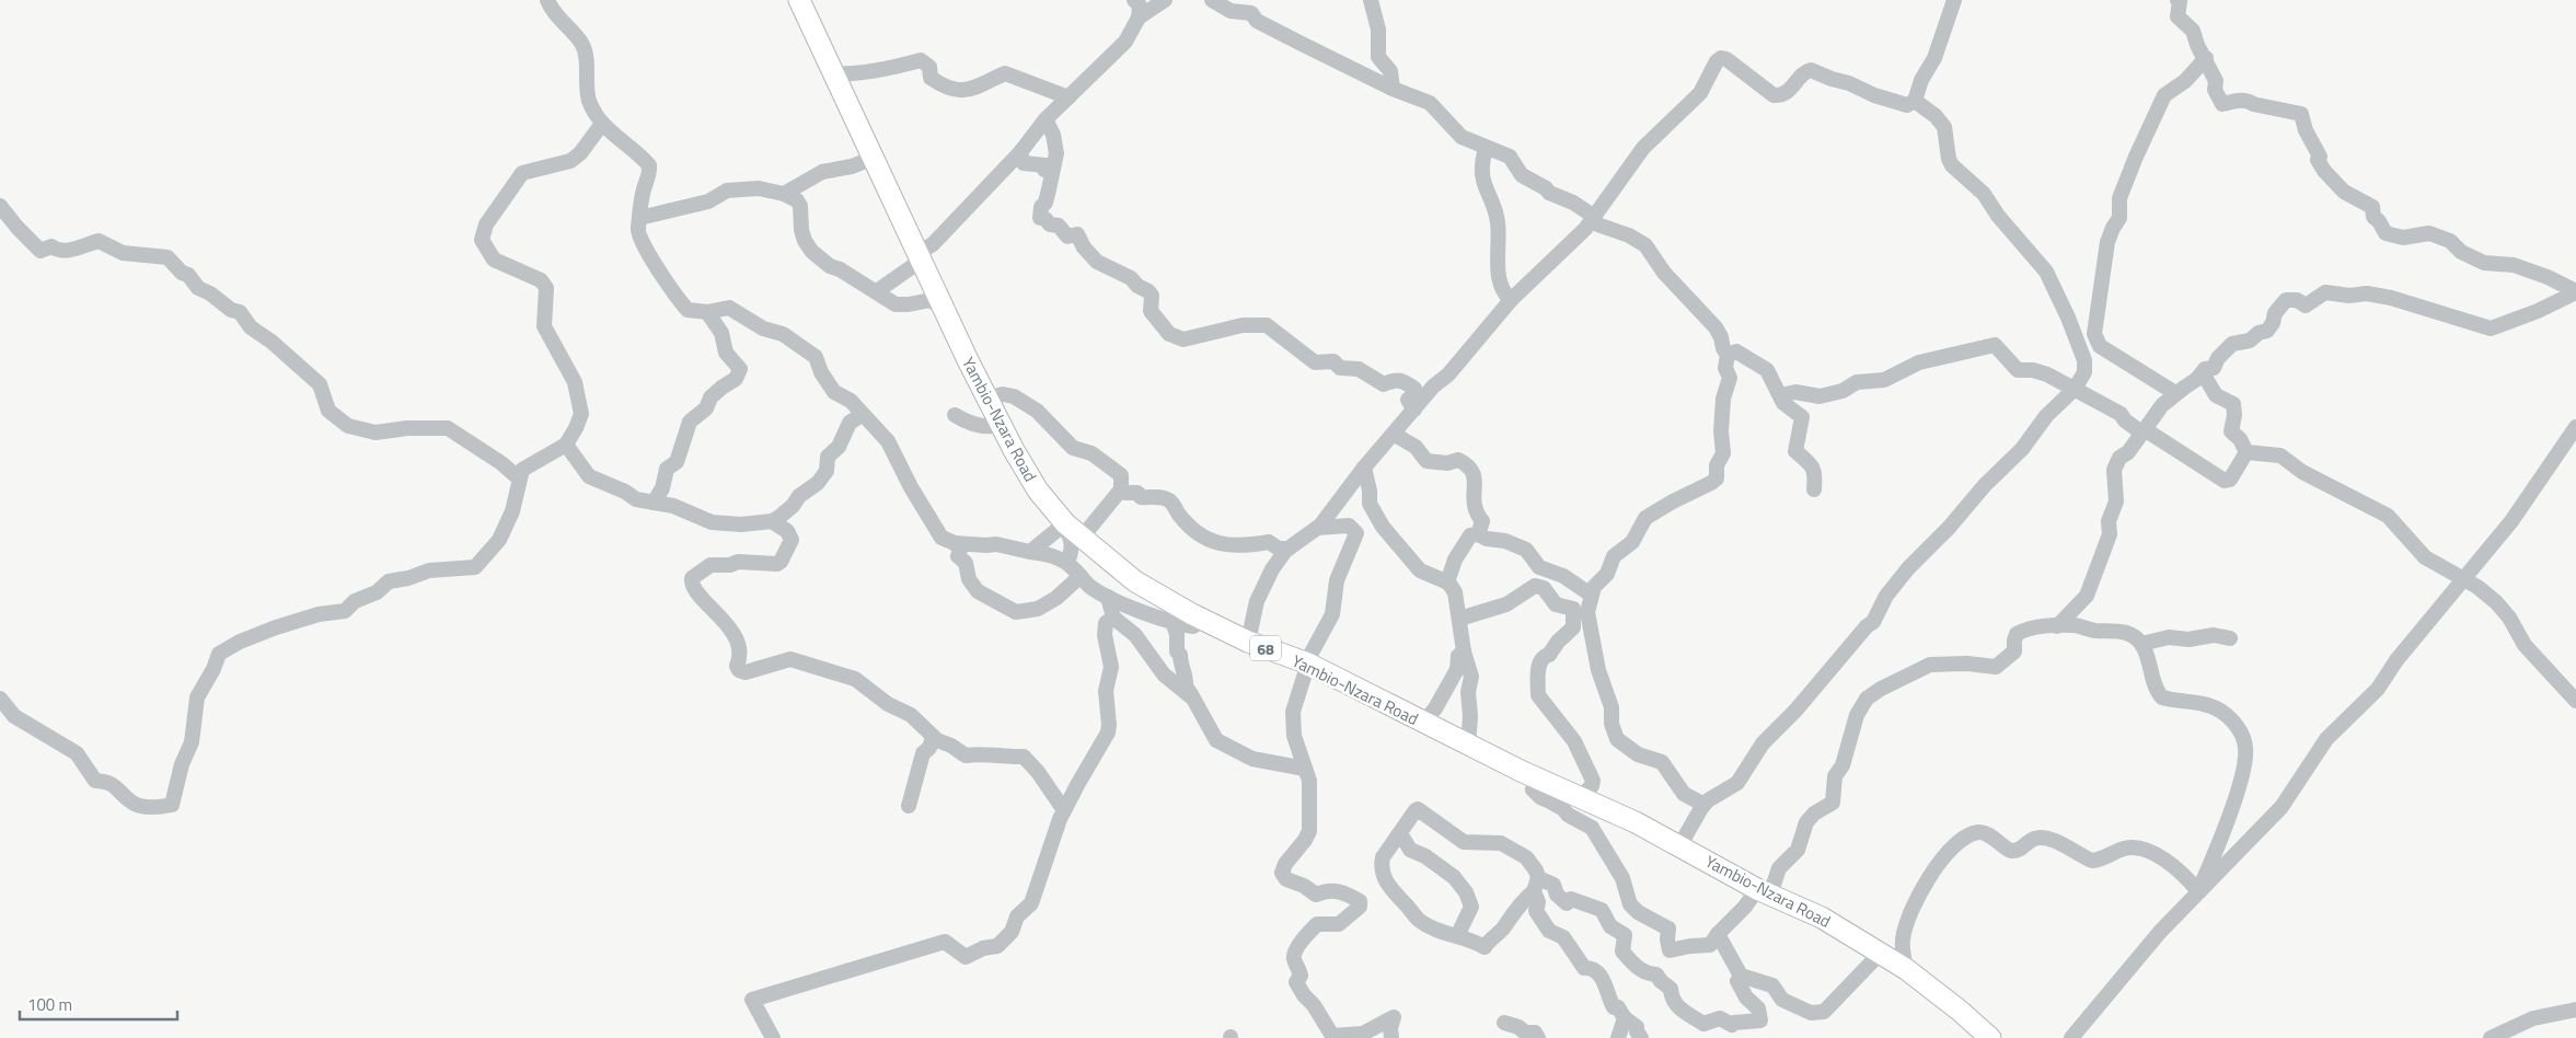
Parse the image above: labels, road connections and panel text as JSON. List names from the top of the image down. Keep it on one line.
{"streets":{"main road":["Yambio-Nzara Road","68"]},"scale_bar":"100 m"}
